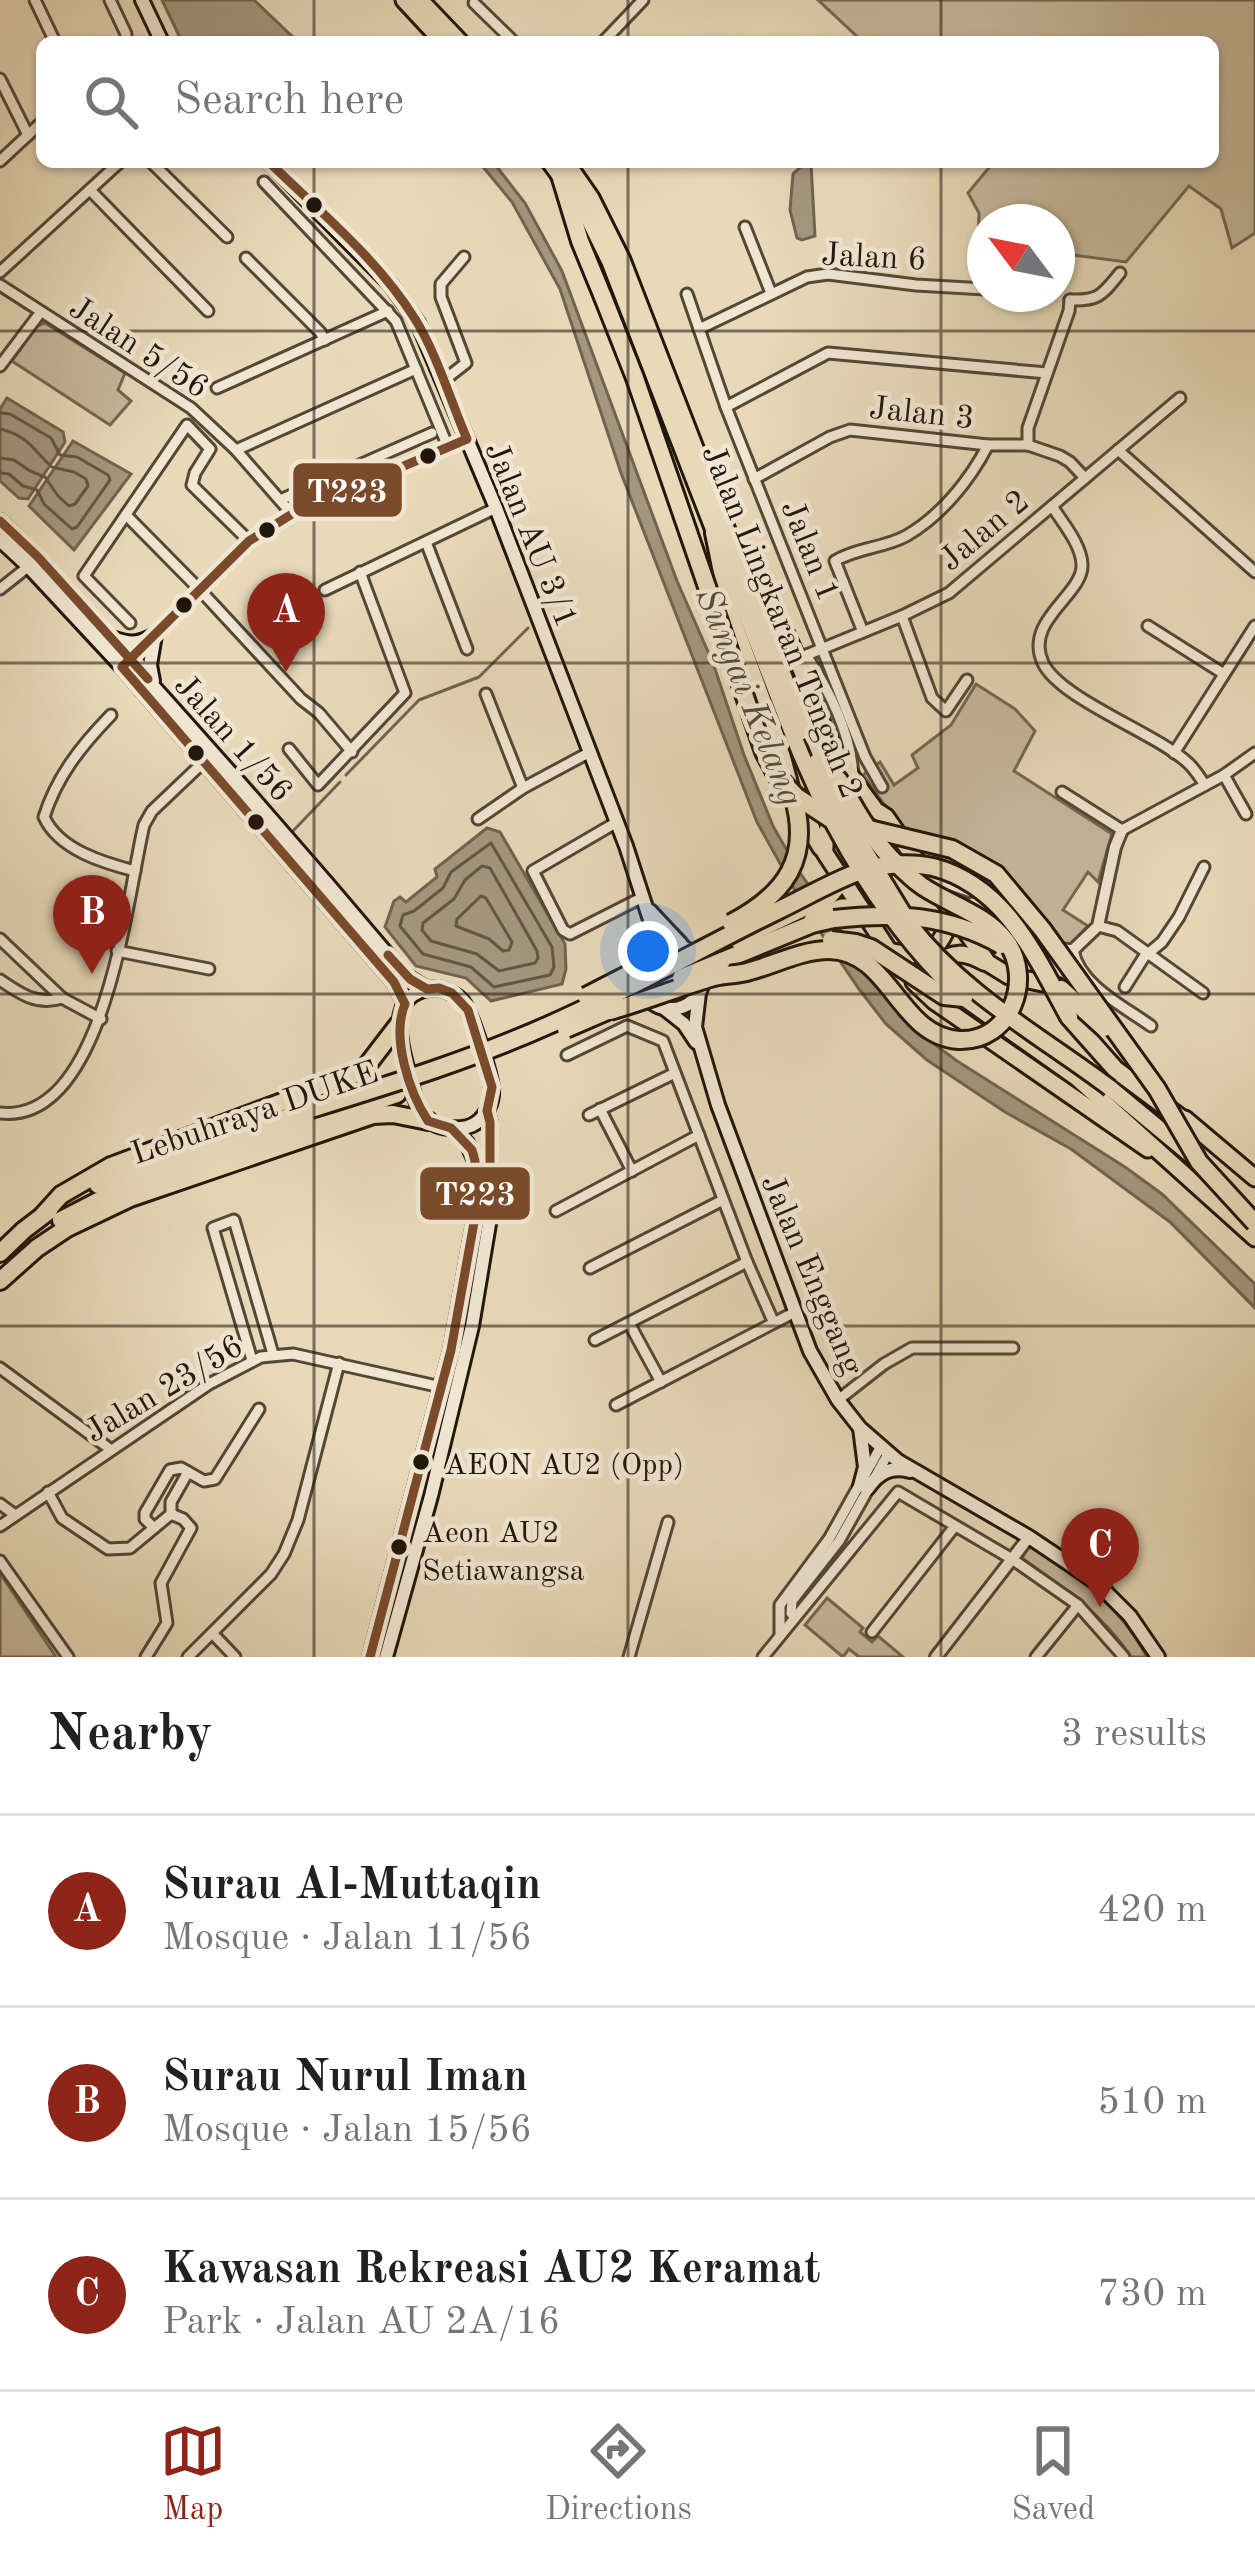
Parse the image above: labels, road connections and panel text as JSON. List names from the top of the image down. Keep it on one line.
{"streets":{"highway":["Jalan Lingkaran Tengah 2","Lebuhraya DUKE"],"main road":["Jalan AU 3/1","Jalan 1/56","Jalan Enggang"],"street":["Jalan 6","Jalan 5/56","Jalan 3","Jalan 2","Jalan 1","Jalan 23/56"]},"crossings":[["Jalan 6","Jalan 1"],["Jalan 3","Jalan 2"],["Jalan 3","Jalan 1"],["Jalan 2","Jalan 1"],["Jalan AU 3/1","Jalan Enggang"]],"water":["Sungai Kelang"],"places":["AEON AU2 (Opp)","Aeon AU2 Setiawangsa"],"lines":["transit line T223"],"north":"top left","page":{"search":"Search here","pins":["A","B","C"],"heading":["Nearby","3 results"],"list":[{"mark":"A","name":"Surau Al-Muttaqin","note":"Mosque · Jalan 11/56","value":"420 m"},{"mark":"B","name":"Surau Nurul Iman","note":"Mosque · Jalan 15/56","value":"510 m"},{"mark":"C","name":"Kawasan Rekreasi AU2 Keramat","note":"Park · Jalan AU 2A/16","value":"730 m"}],"nav":["Map","Directions","Saved"]}}
